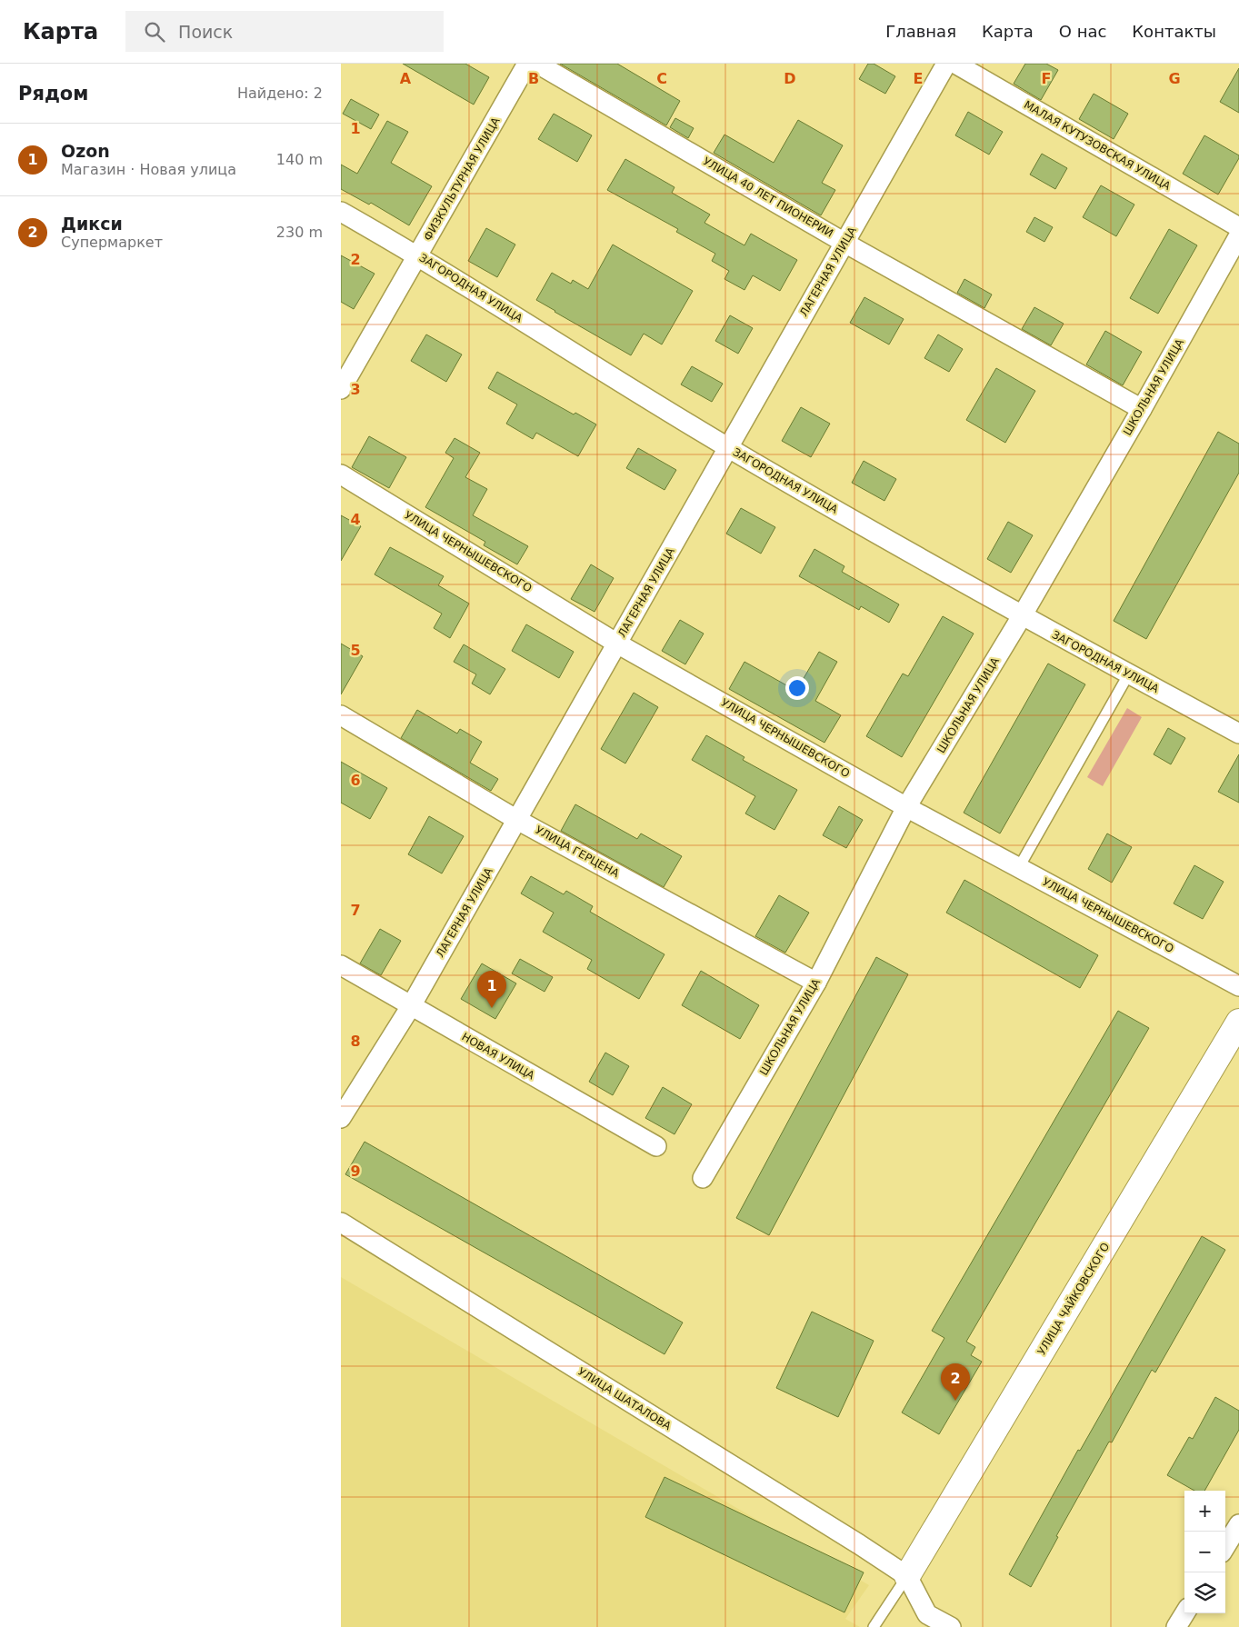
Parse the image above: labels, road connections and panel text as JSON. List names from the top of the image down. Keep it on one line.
{"streets":{"street":["МАЛАЯ КУТУЗОВСКАЯ УЛИЦА","ФИЗКУЛЬТУРНАЯ УЛИЦА","УЛИЦА 40 ЛЕТ ПИОНЕРИИ","ЛАГЕРНАЯ УЛИЦА","ЗАГОРОДНАЯ УЛИЦА","ШКОЛЬНАЯ УЛИЦА","УЛИЦА ЧЕРНЫШЕВСКОГО","УЛИЦА ГЕРЦЕНА","НОВАЯ УЛИЦА","УЛИЦА ЧАЙКОВСКОГО","УЛИЦА ШАТАЛОВА"]},"crossings":[["ФИЗКУЛЬТУРНАЯ УЛИЦА","ЗАГОРОДНАЯ УЛИЦА"],["УЛИЦА 40 ЛЕТ ПИОНЕРИИ","ЛАГЕРНАЯ УЛИЦА"],["УЛИЦА 40 ЛЕТ ПИОНЕРИИ","ШКОЛЬНАЯ УЛИЦА"],["ЛАГЕРНАЯ УЛИЦА","ЗАГОРОДНАЯ УЛИЦА"],["ЛАГЕРНАЯ УЛИЦА","УЛИЦА ЧЕРНЫШЕВСКОГО"],["ЛАГЕРНАЯ УЛИЦА","УЛИЦА ГЕРЦЕНА"],["ЛАГЕРНАЯ УЛИЦА","НОВАЯ УЛИЦА"],["ЗАГОРОДНАЯ УЛИЦА","ШКОЛЬНАЯ УЛИЦА"],["ШКОЛЬНАЯ УЛИЦА","УЛИЦА ЧЕРНЫШЕВСКОГО"],["ШКОЛЬНАЯ УЛИЦА","УЛИЦА ГЕРЦЕНА"],["УЛИЦА ЧАЙКОВСКОГО","УЛИЦА ШАТАЛОВА"]],"page":{"header":"Карта","search":"Поиск","nav":["Главная","Карта","О нас","Контакты"],"heading":["Рядом","Найдено: 2"],"list":[{"mark":"1","name":"Ozon","note":"Магазин · Новая улица","value":"140 m"},{"mark":"2","name":"Дикси","note":"Супермаркет","value":"230 m"}],"pins":["1","2"],"map_buttons":["+","−"]},"grid":{"columns":["A","B","C","D","E","F","G"],"rows":["1","2","3","4","5","6","7","8","9"]}}
